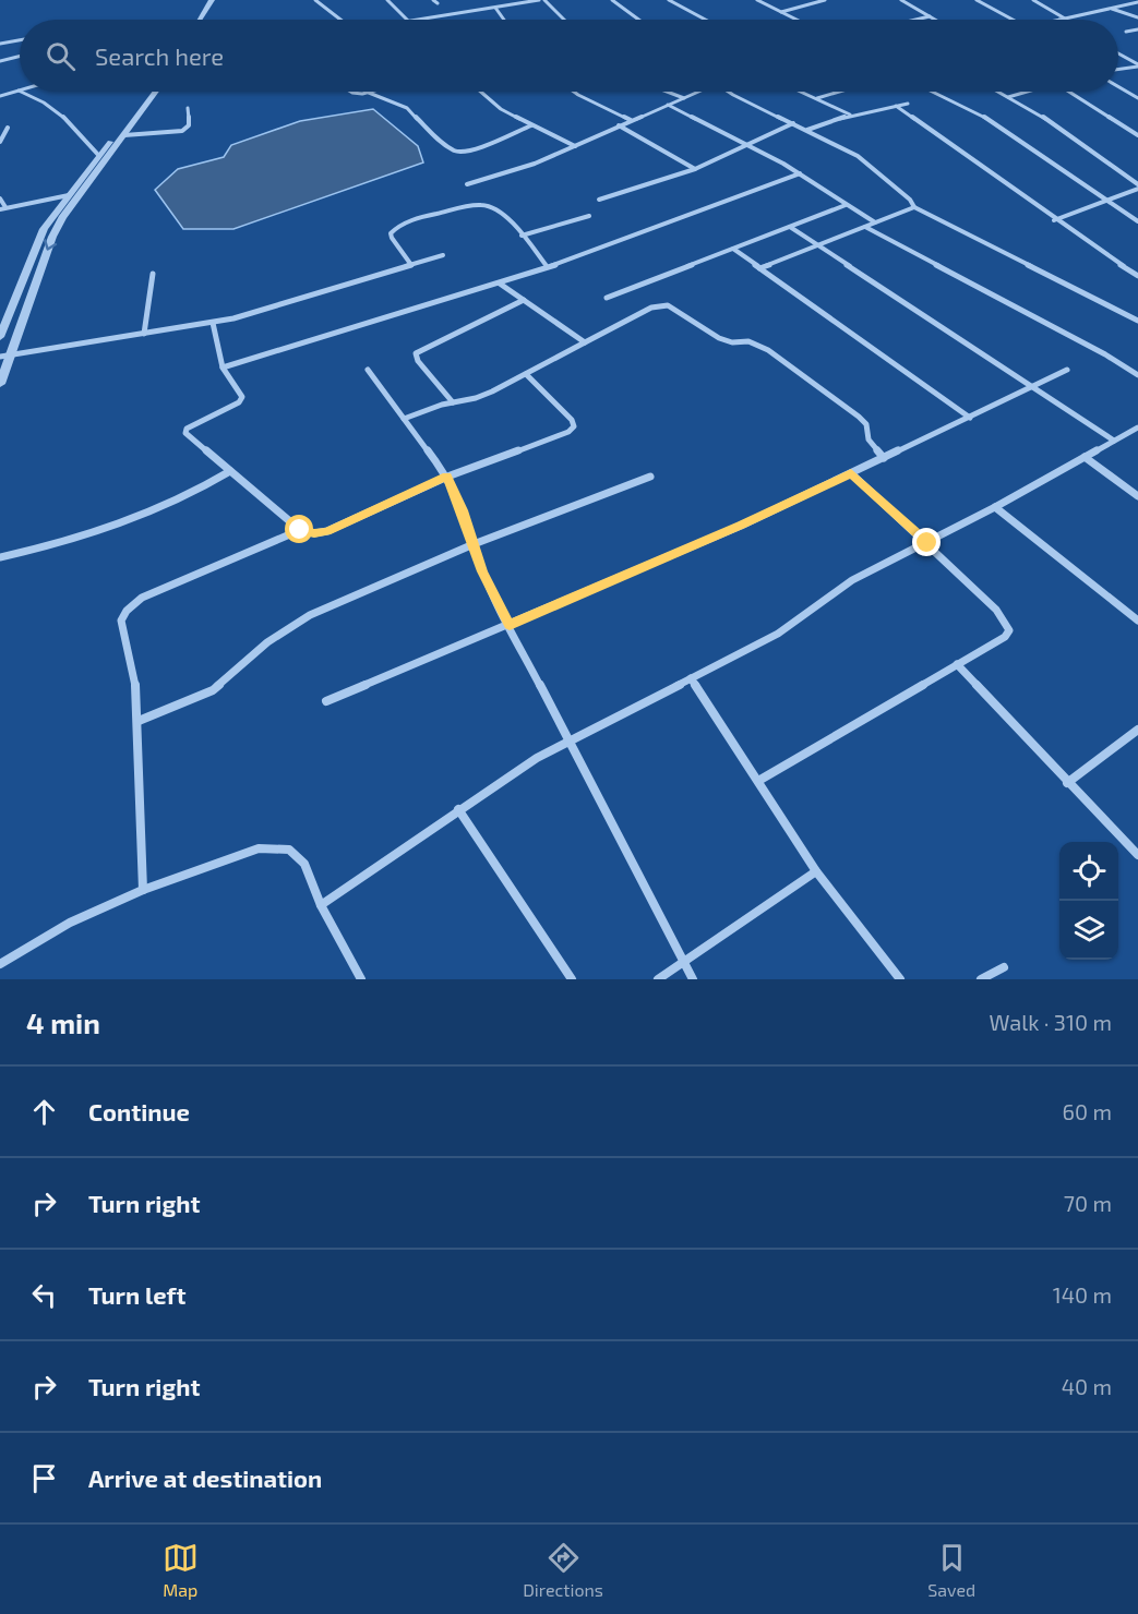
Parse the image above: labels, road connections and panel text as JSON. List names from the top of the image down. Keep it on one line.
{"page":{"search":"Search here","heading":["4 min","Walk · 310 m"],"list":[["Continue","60 m"],["Turn right","70 m"],["Turn left","140 m"],["Turn right","40 m"],"Arrive at destination"],"nav":["Map","Directions","Saved"]}}
